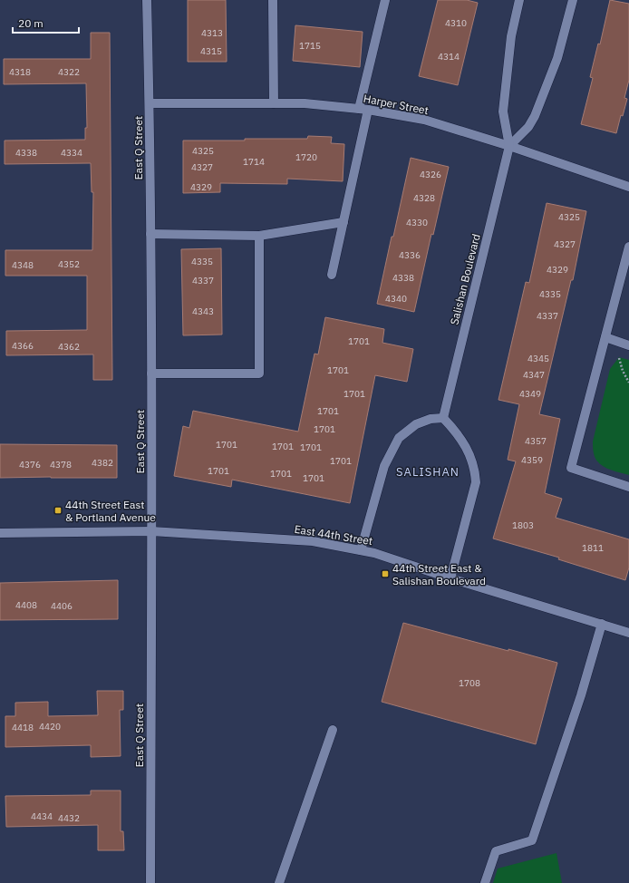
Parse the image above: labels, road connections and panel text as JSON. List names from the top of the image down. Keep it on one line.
{"streets":{"street":["Harper Street","East Q Street","Salishan Boulevard","East 44th Street"]},"crossings":[["Harper Street","East Q Street"],["Harper Street","Salishan Boulevard"],["East Q Street","East 44th Street"]],"districts":["SALISHAN"],"places":{"transit":["44th Street East & Portland Avenue","44th Street East & Salishan Boulevard"]},"house_numbers":["4310","4313","1715","4315","4314","4318","4322","4325","4338","4334","1720","1714","4327","4326","4329","4328","4325","4330","4327","4336","4335","4352","4348","4329","4338","4337","4335","4340","4343","4337","1701","4366","4362","4345","1701","4347","1701","4349","1701","1701","4357","1701","1701","1701","4359","1701","4382","4376","4378","1701","1701","1701","1803","1811","4408","4406","1708","4420","4418","4434","4432"],"scale_bar":"20 m"}
